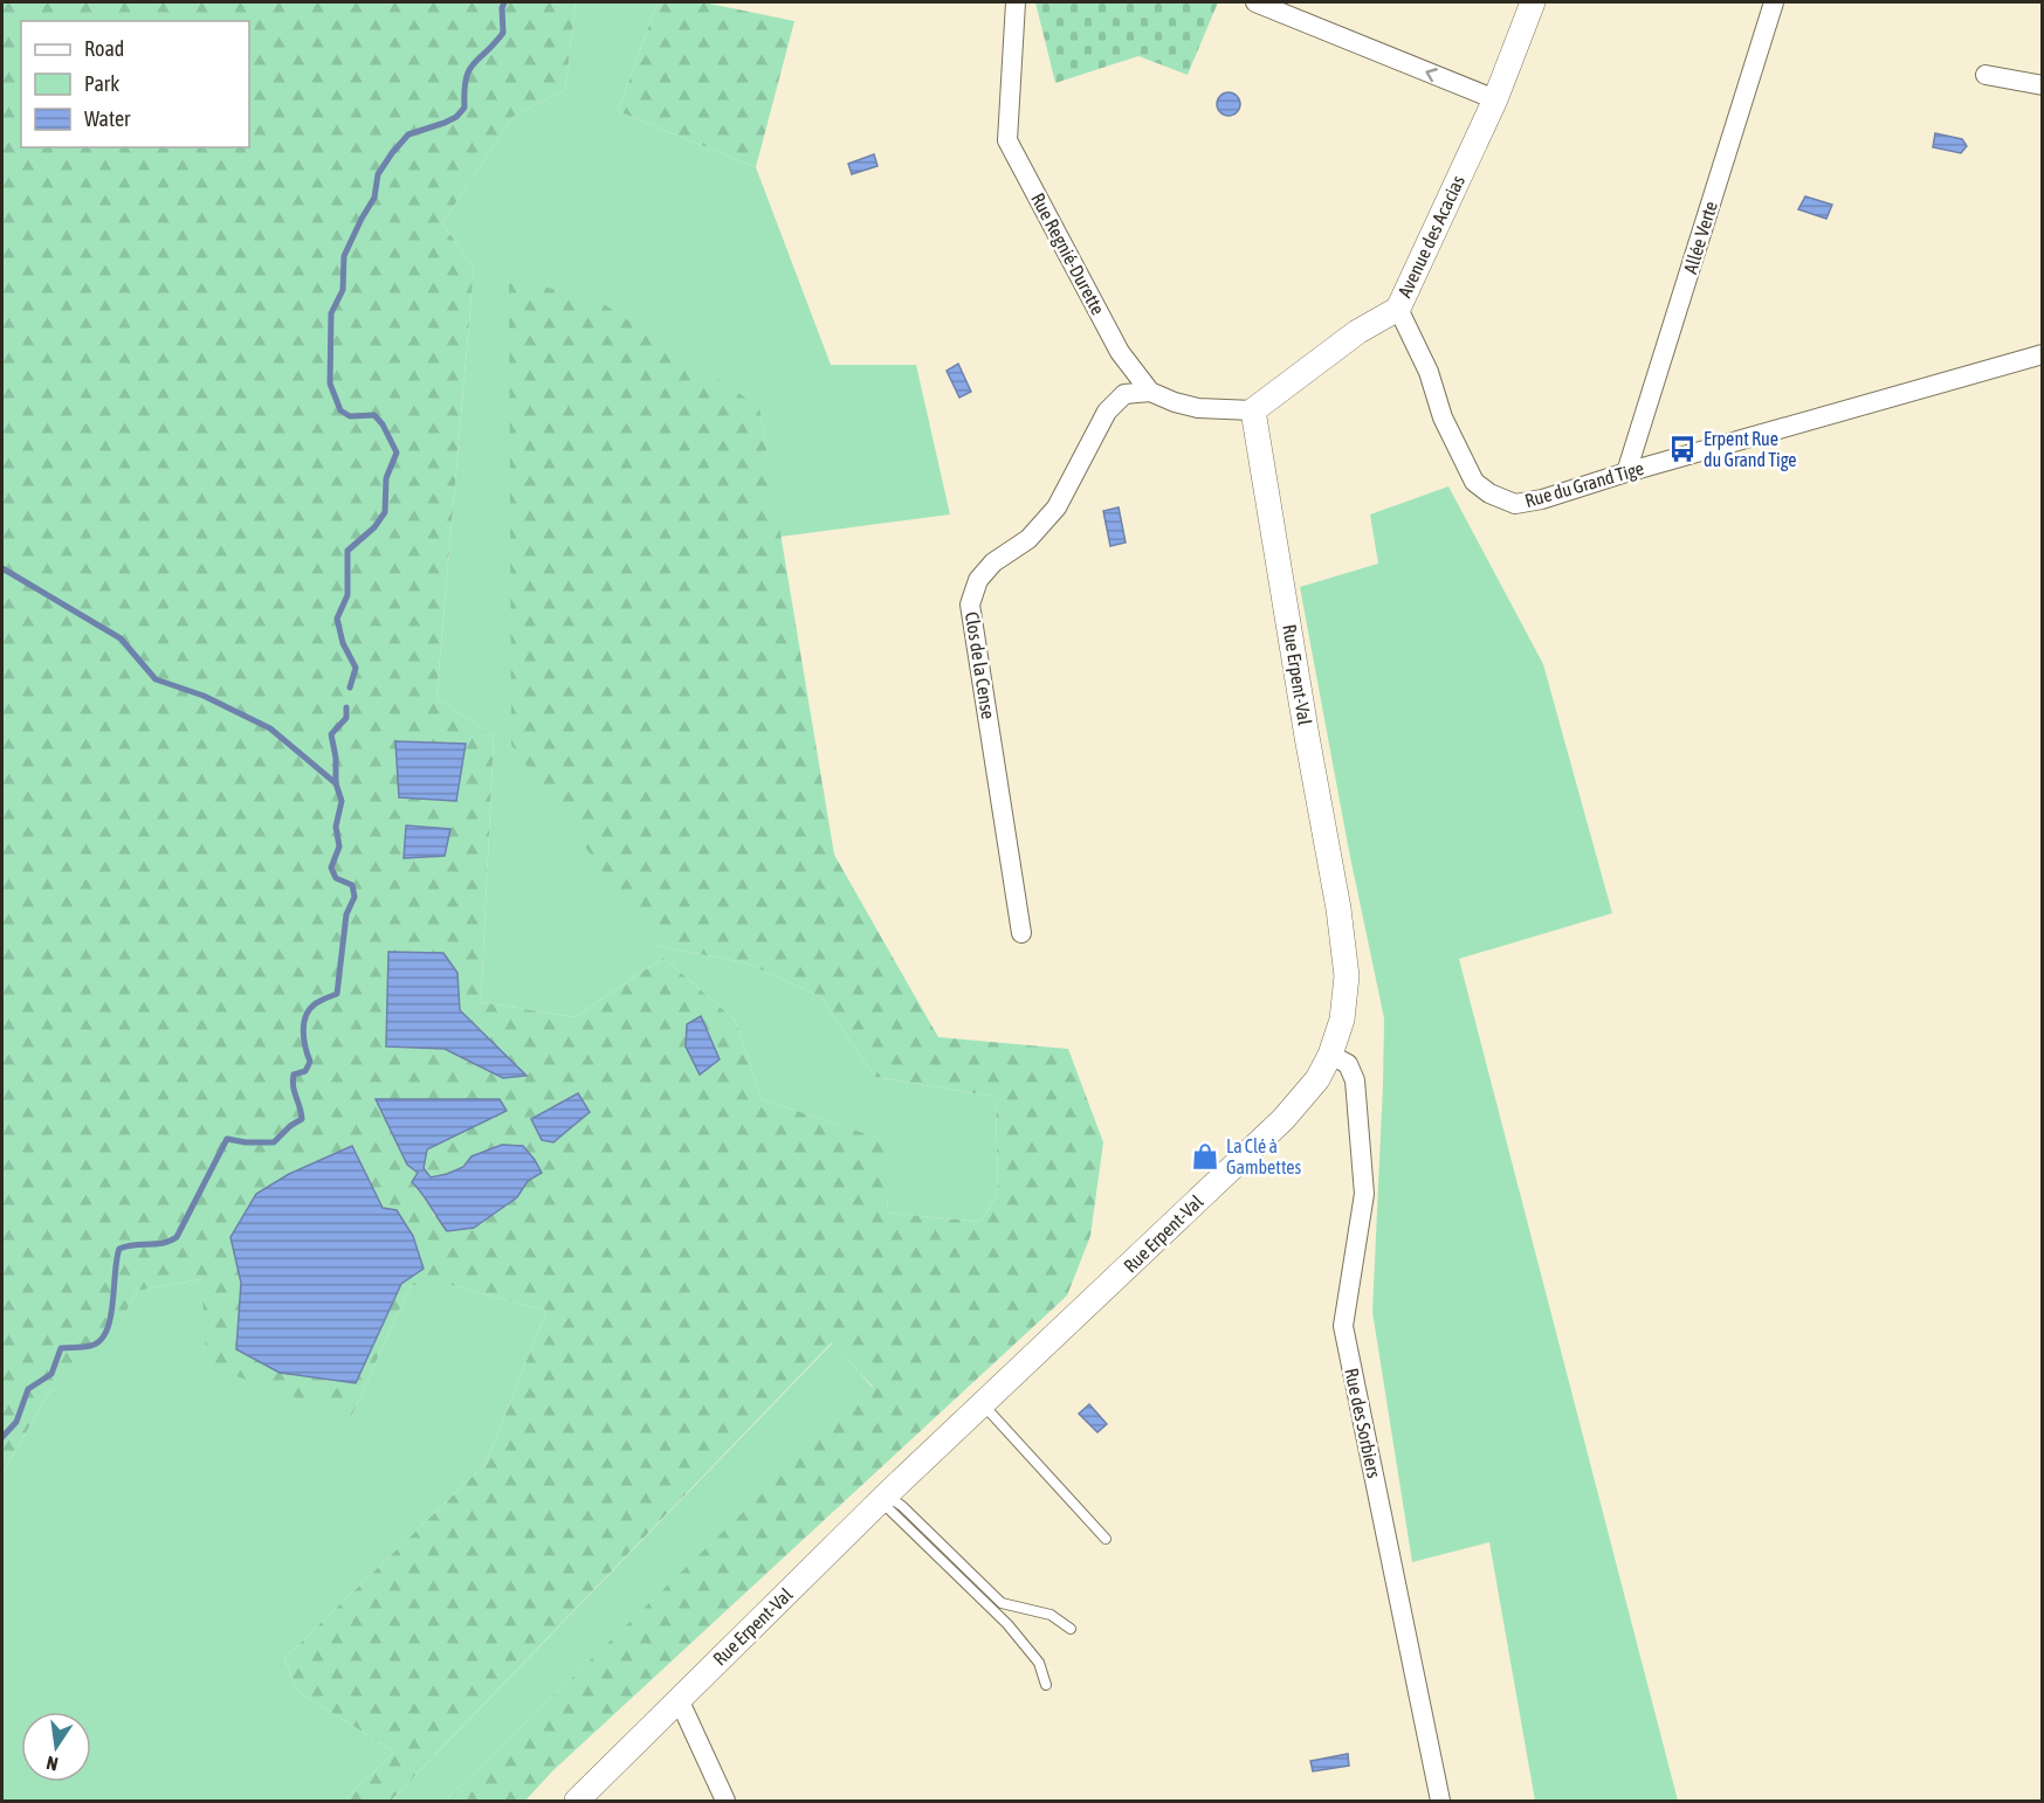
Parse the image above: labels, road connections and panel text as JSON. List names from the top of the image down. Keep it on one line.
{"streets":{"street":["Avenue des Acacias","Allée Verte","Rue Regnié-Durette","Rue du Grand Tige","Clos de la Cense","Rue Erpent-Val","Rue des Sorbiers"]},"crossings":[["Avenue des Acacias","Rue du Grand Tige"],["Avenue des Acacias","Rue Erpent-Val"],["Allée Verte","Rue du Grand Tige"],["Rue Regnié-Durette","Clos de la Cense"],["Rue Erpent-Val","Rue des Sorbiers"]],"places":{"bus stop":["Erpent Rue du Grand Tige"],"shop":["La Clé à Gambettes"]},"legend":["Road","Park","Water"],"north":"bottom"}
